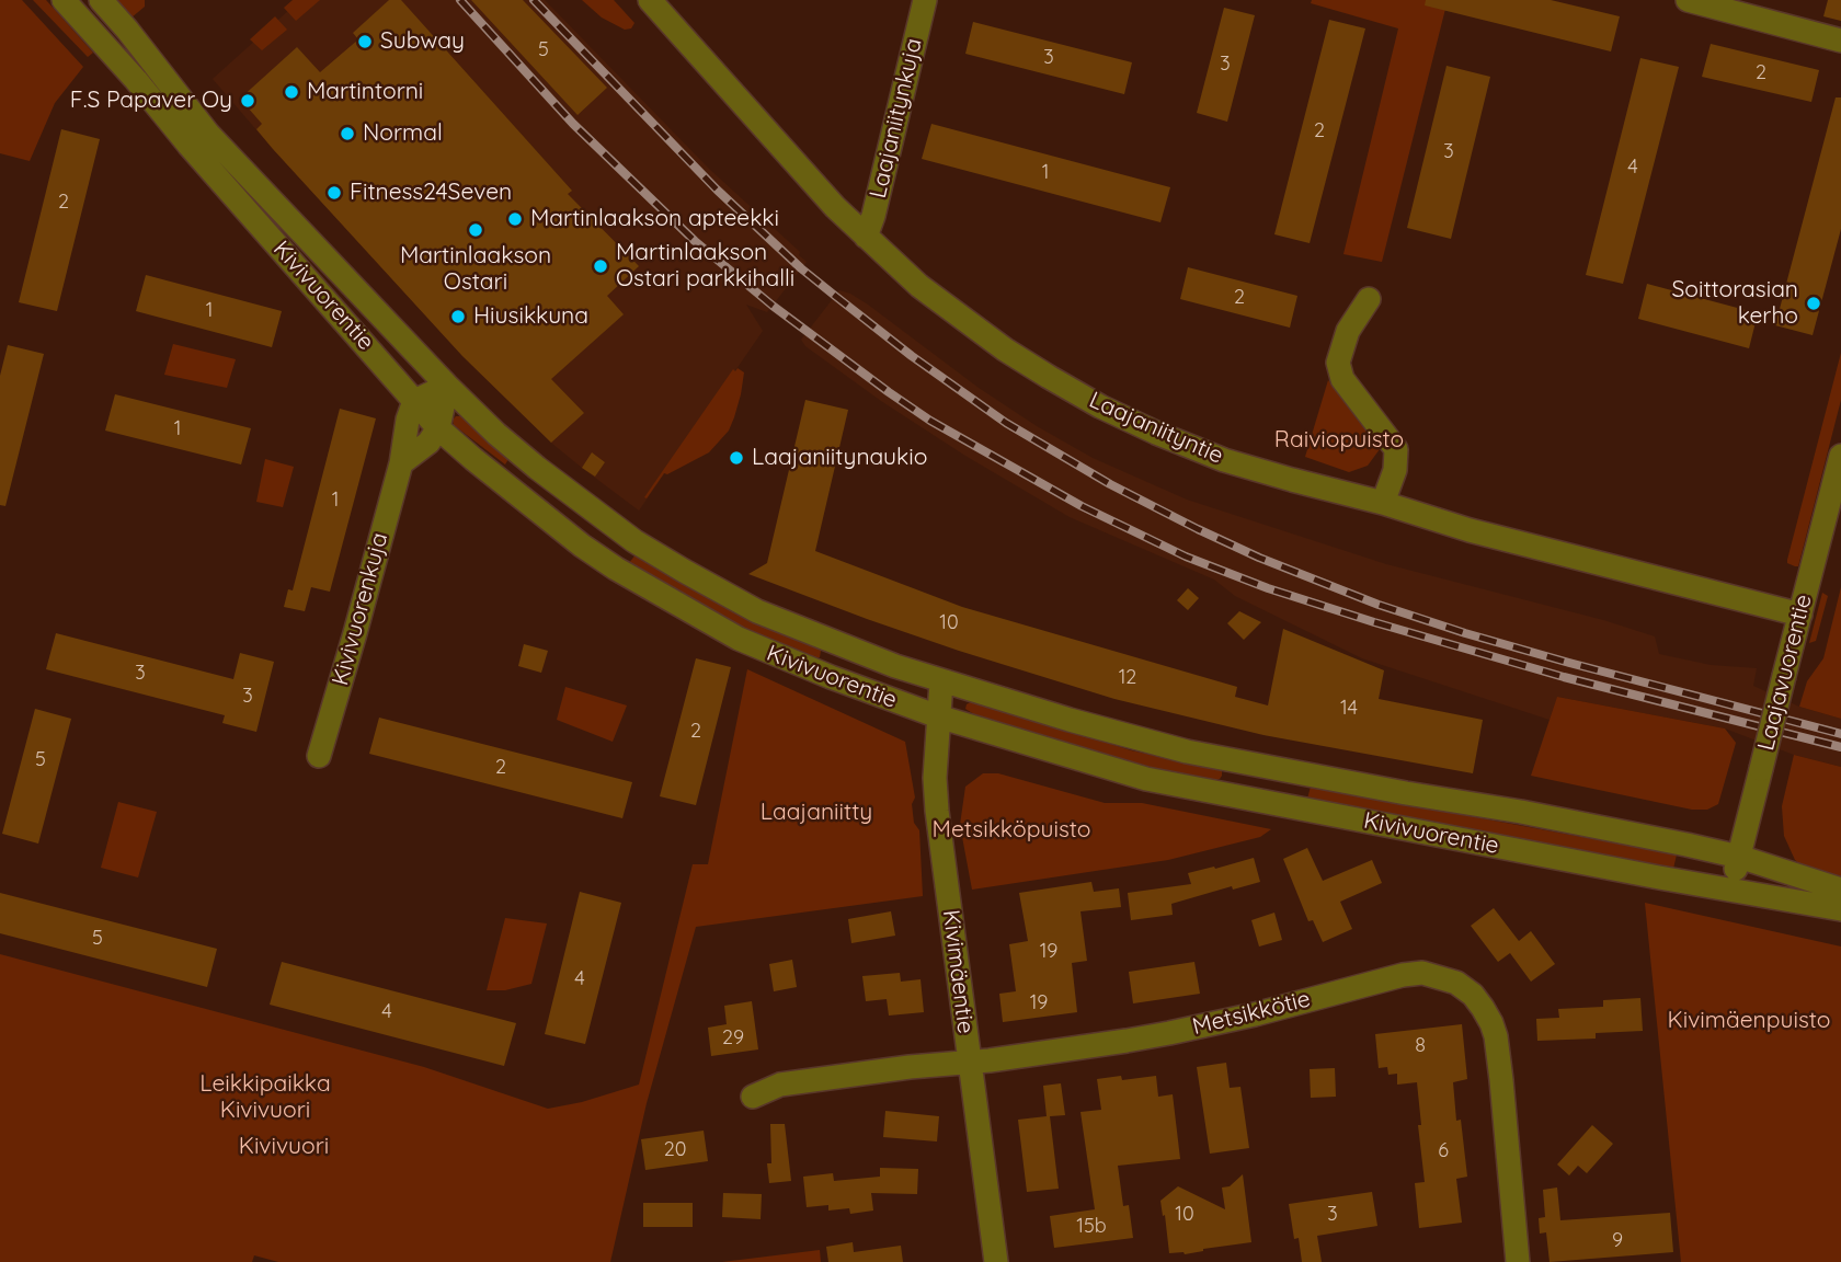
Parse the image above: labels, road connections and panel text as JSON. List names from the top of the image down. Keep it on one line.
{"streets":{"street":["Laajaniitynkuja","Kivivuorentie","Laajaniityntie","Kivivuorenkuja","Laajavuorentie","Kivimäentie","Metsikkötie"]},"crossings":[["Laajaniitynkuja","Laajaniityntie"],["Kivivuorentie","Kivivuorenkuja"],["Kivivuorentie","Laajavuorentie"],["Kivivuorentie","Kivimäentie"],["Laajaniityntie","Laajavuorentie"],["Kivimäentie","Metsikkötie"]],"parks":["Raiviopuisto","Laajaniitty","Metsikköpuisto","Kivimäenpuisto","Leikkipaikka Kivivuori","Kivivuori"],"places":["Subway","Martintorni","F.S Papaver Oy","Normal","Fitness24Seven","Martinlaakson apteekki","Martinlaakson Ostari","Martinlaakson Ostari parkkihalli","Soittorasian kerho","Hiusikkuna","Laajaniitynaukio"],"house_numbers":["5","3","3","2","2","3","4","1","2","2","1","1","1","10","3","12","3","14","2","5","2","5","19","4","19","4","29","8","20","6","10","3","15b","9"]}
